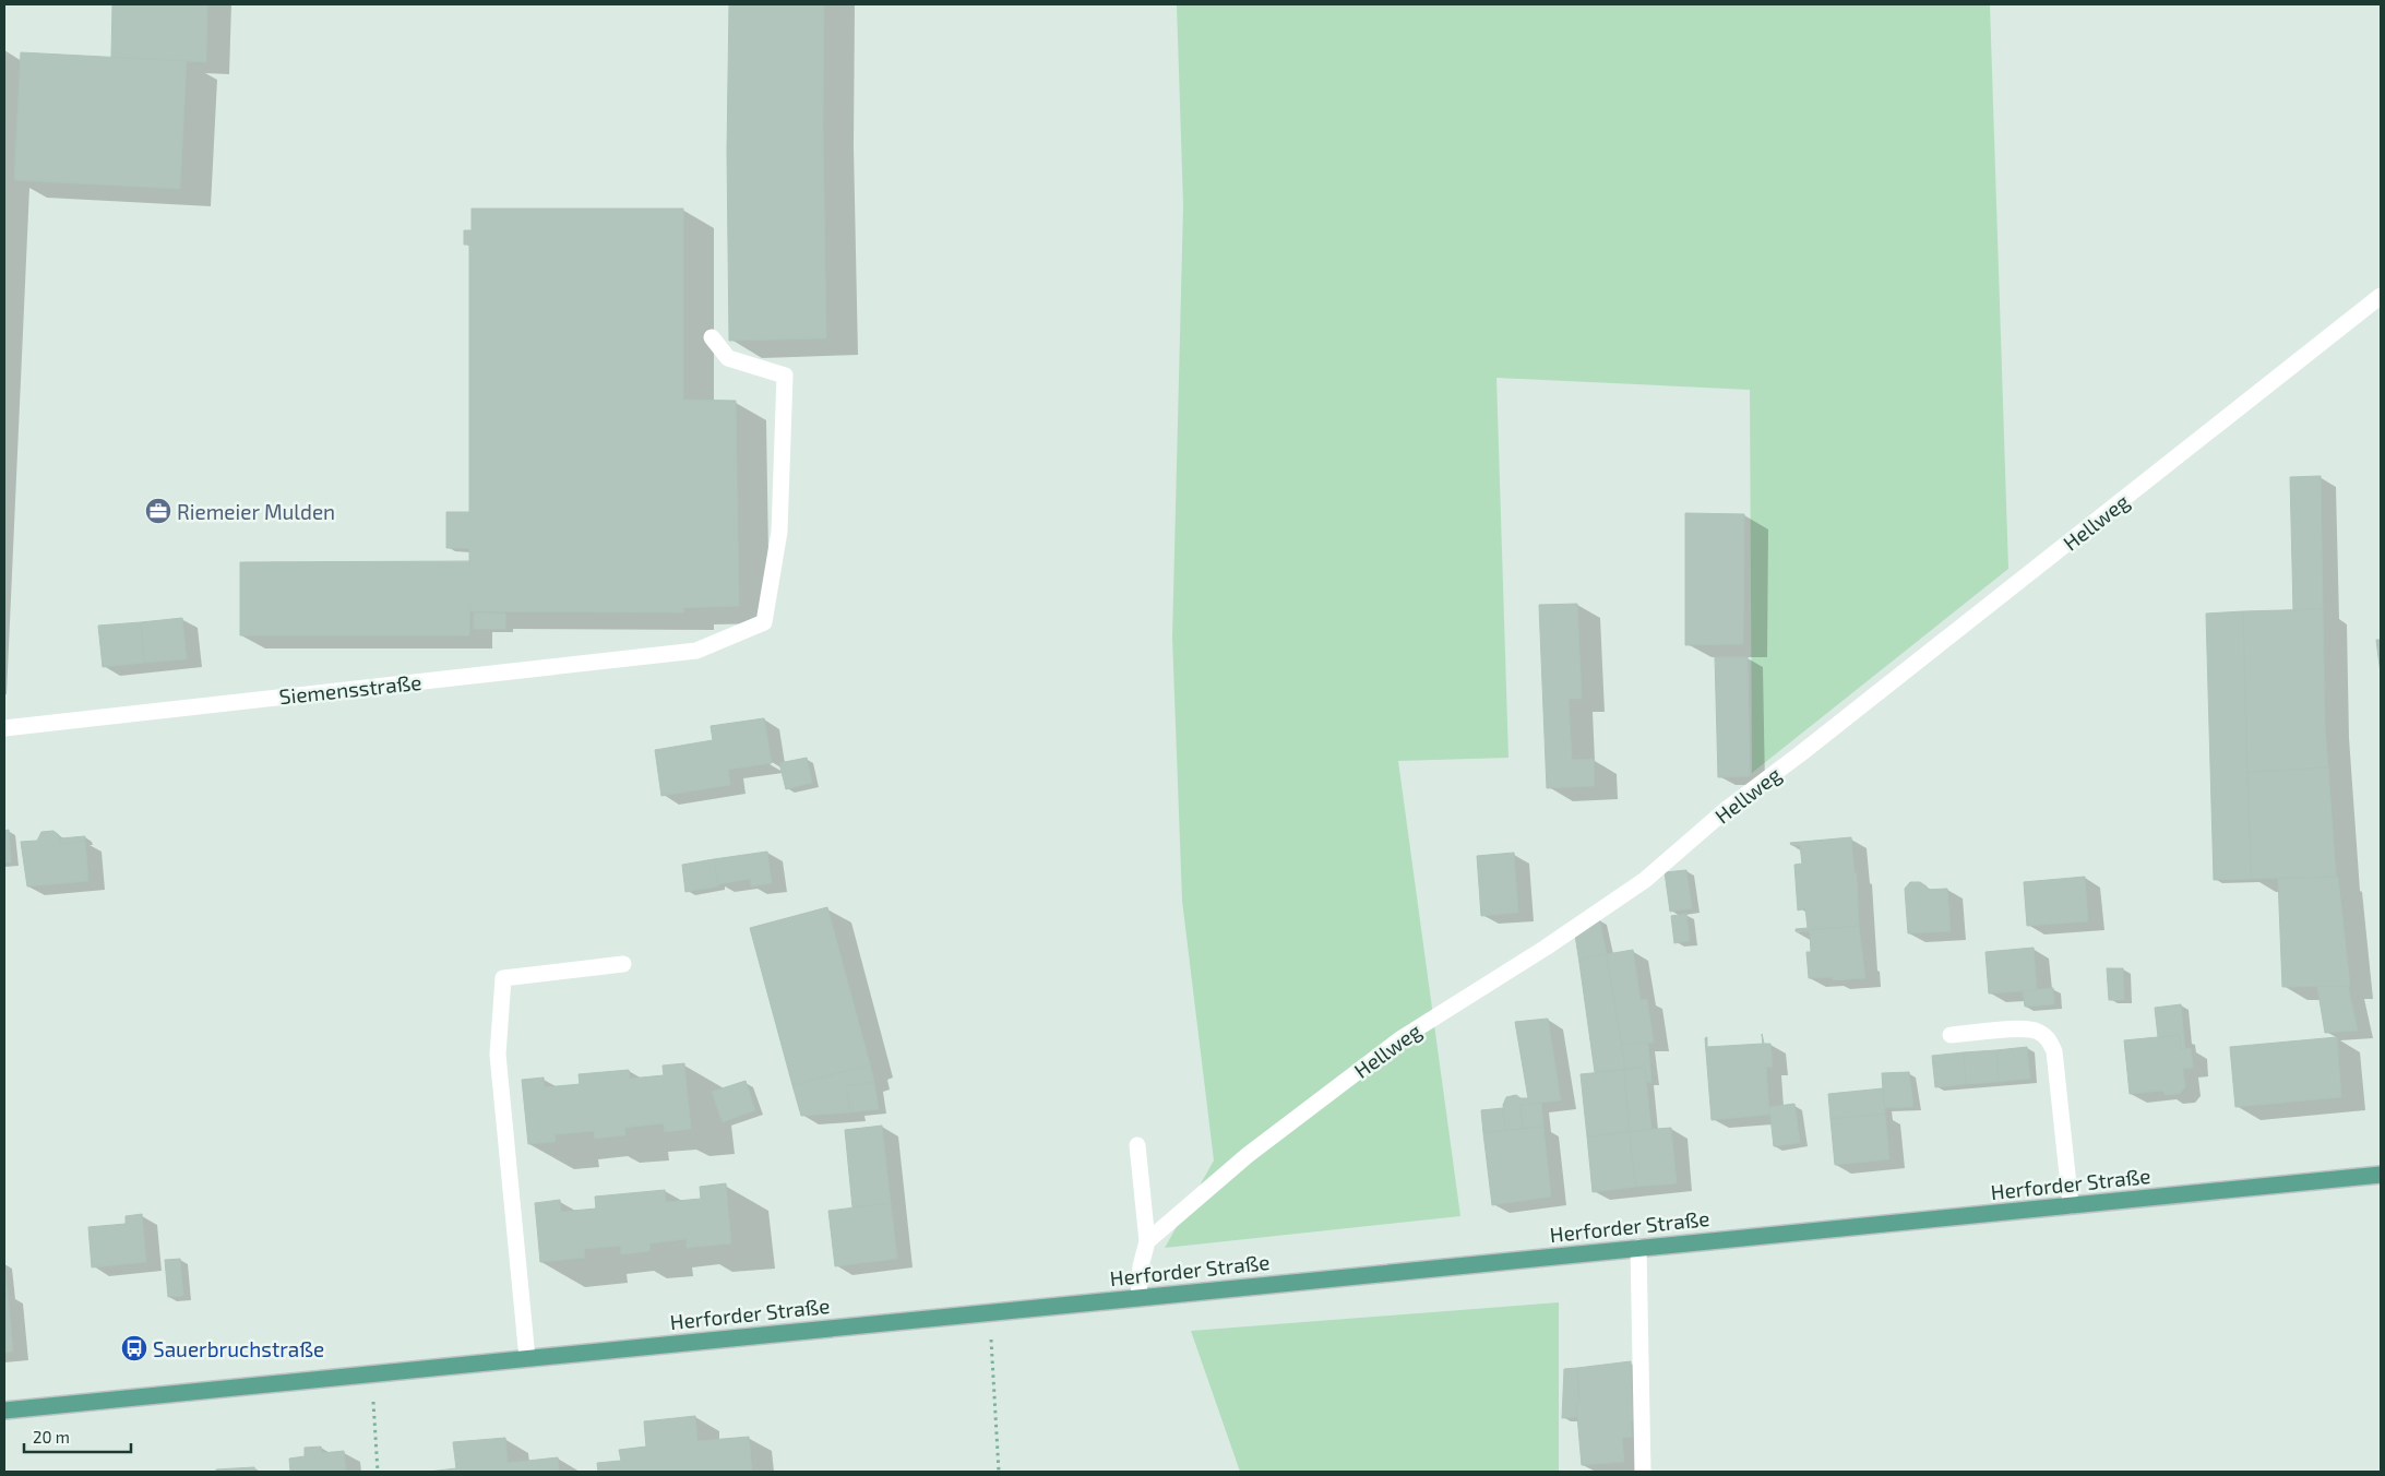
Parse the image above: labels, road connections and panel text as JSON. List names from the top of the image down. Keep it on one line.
{"streets":{"main road":["Herforder Straße"],"street":["Hellweg","Siemensstraße"]},"places":{"office":["Riemeier Mulden"],"bus stop":["Sauerbruchstraße"]},"scale_bar":"20 m"}
